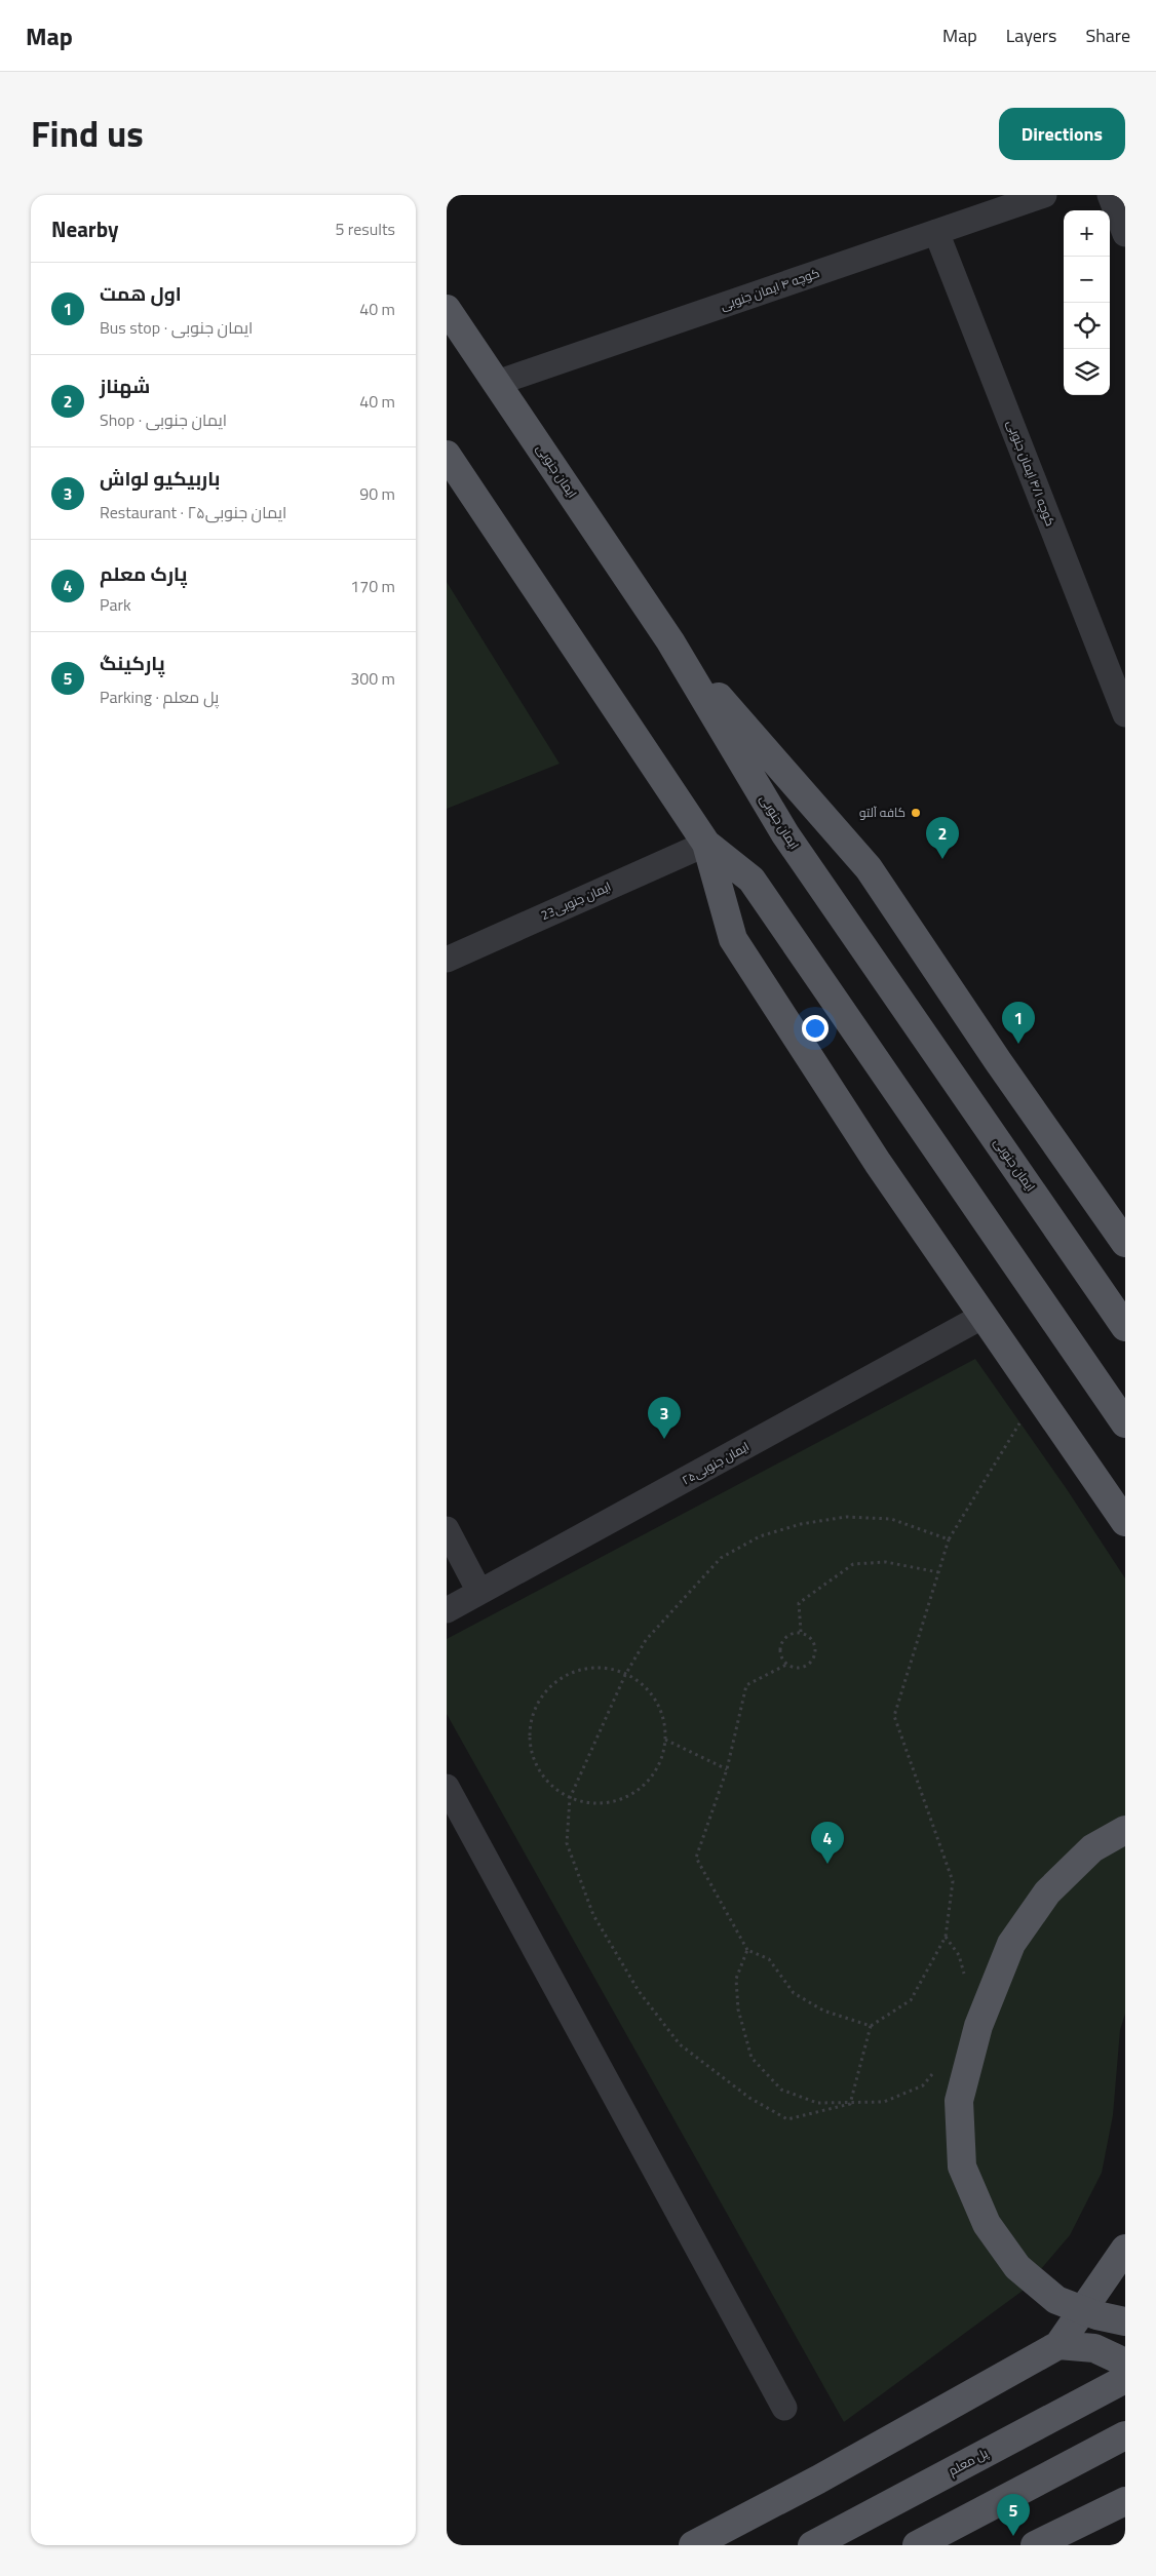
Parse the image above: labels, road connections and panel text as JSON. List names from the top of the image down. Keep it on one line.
{"streets":{"main road":["ایمان جنوبی","پل معلم"],"street":["کوچه ۴ ایمان جنوبی","کوچه ۴/۱ ایمان جنوبی","23ایمان جنوبی","ایمان جنوبی۲۵"]},"crossings":[["کوچه ۴ ایمان جنوبی","ایمان جنوبی"],["کوچه ۴ ایمان جنوبی","کوچه ۴/۱ ایمان جنوبی"]],"places":["کافه آلتو"],"page":{"header":"Map","nav":["Map","Layers","Share"],"title":"Find us","buttons":"Directions","heading":["Nearby","5 results"],"map_buttons":["+","−"],"list":[{"mark":"1","name":"اول همت","note":"Bus stop · ایمان جنوبی","value":"40 m"},{"mark":"2","name":"شهناز","note":"Shop · ایمان جنوبی","value":"40 m"},{"mark":"3","name":"باربیکیو لواش","note":"Restaurant · ایمان جنوبی۲۵","value":"90 m"},{"mark":"4","name":"پارک معلم","note":"Park","value":"170 m"},{"mark":"5","name":"پارکینگ","note":"Parking · پل معلم","value":"300 m"}],"pins":["2","1","3","4","5"]}}
